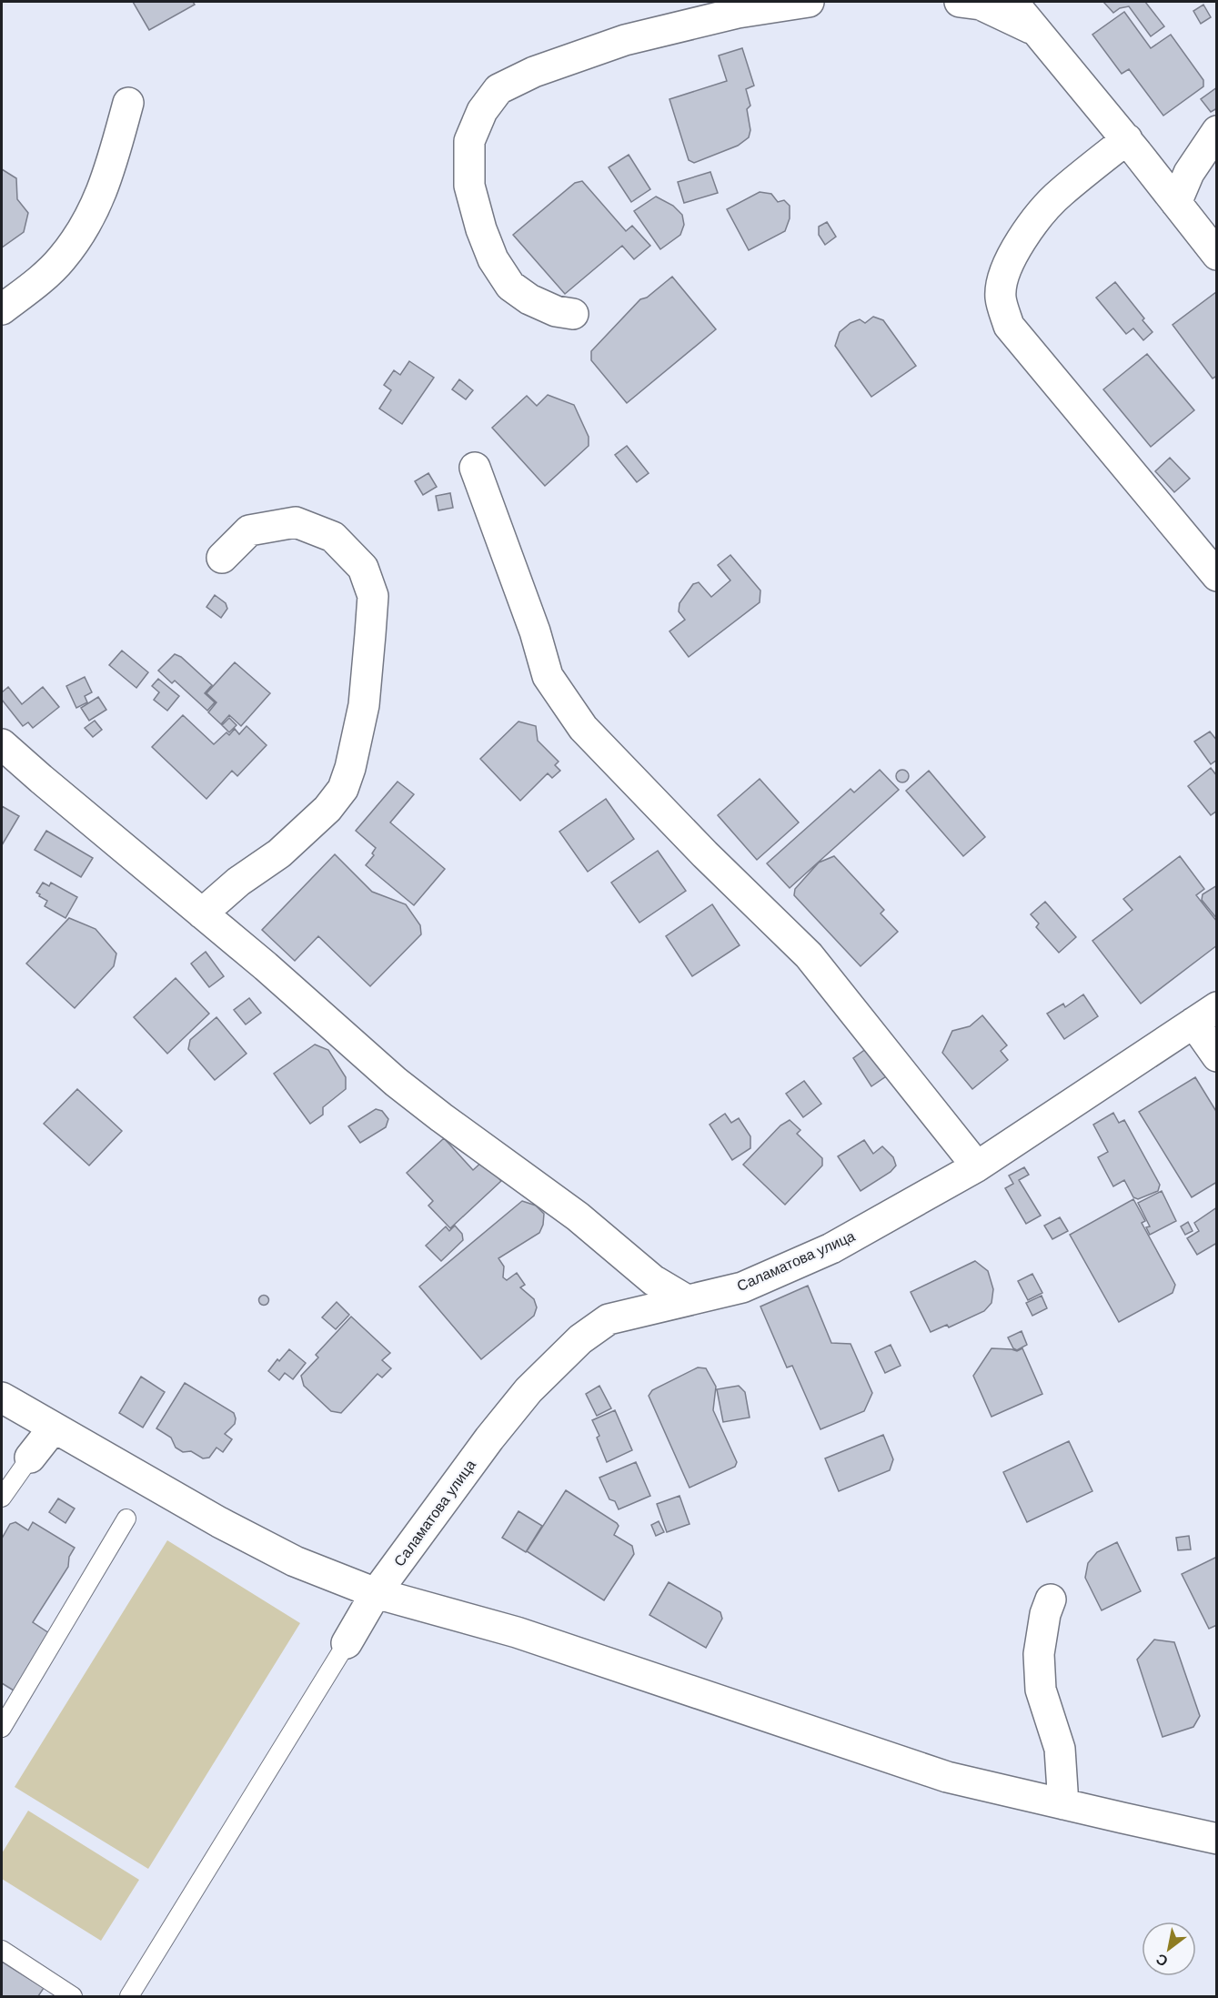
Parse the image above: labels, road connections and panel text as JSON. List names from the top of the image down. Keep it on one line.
{"streets":{"street":["Саламатова улица"]},"north":"bottom left"}
